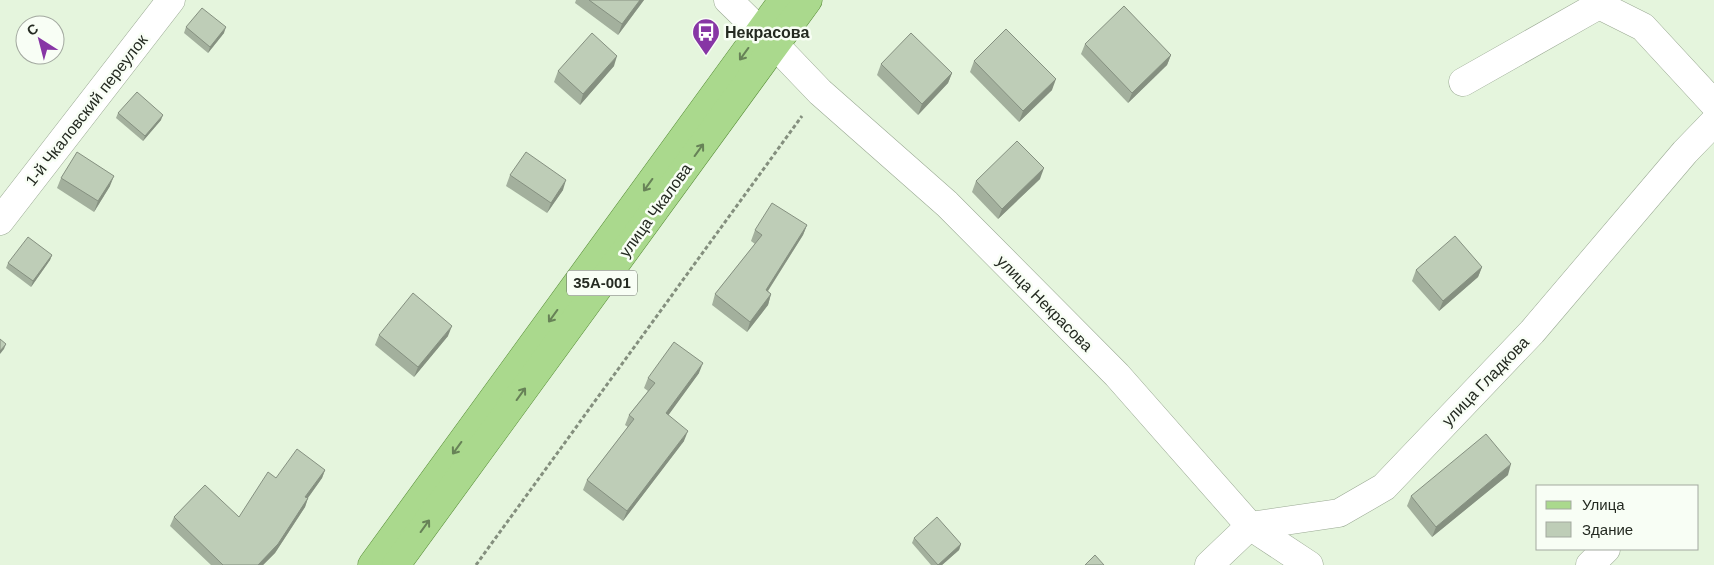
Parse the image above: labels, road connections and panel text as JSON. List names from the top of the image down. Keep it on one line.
{"streets":{"main road":["улица Чкалова","35А-001"],"street":["1-й Чкаловский переулок","улица Некрасова","улица Гладкова"]},"crossings":[["улица Чкалова","улица Некрасова"],["улица Некрасова","улица Гладкова"]],"places":{"bus stop":["Некрасова"]},"legend":["Улица","Здание"],"north":"top left"}
